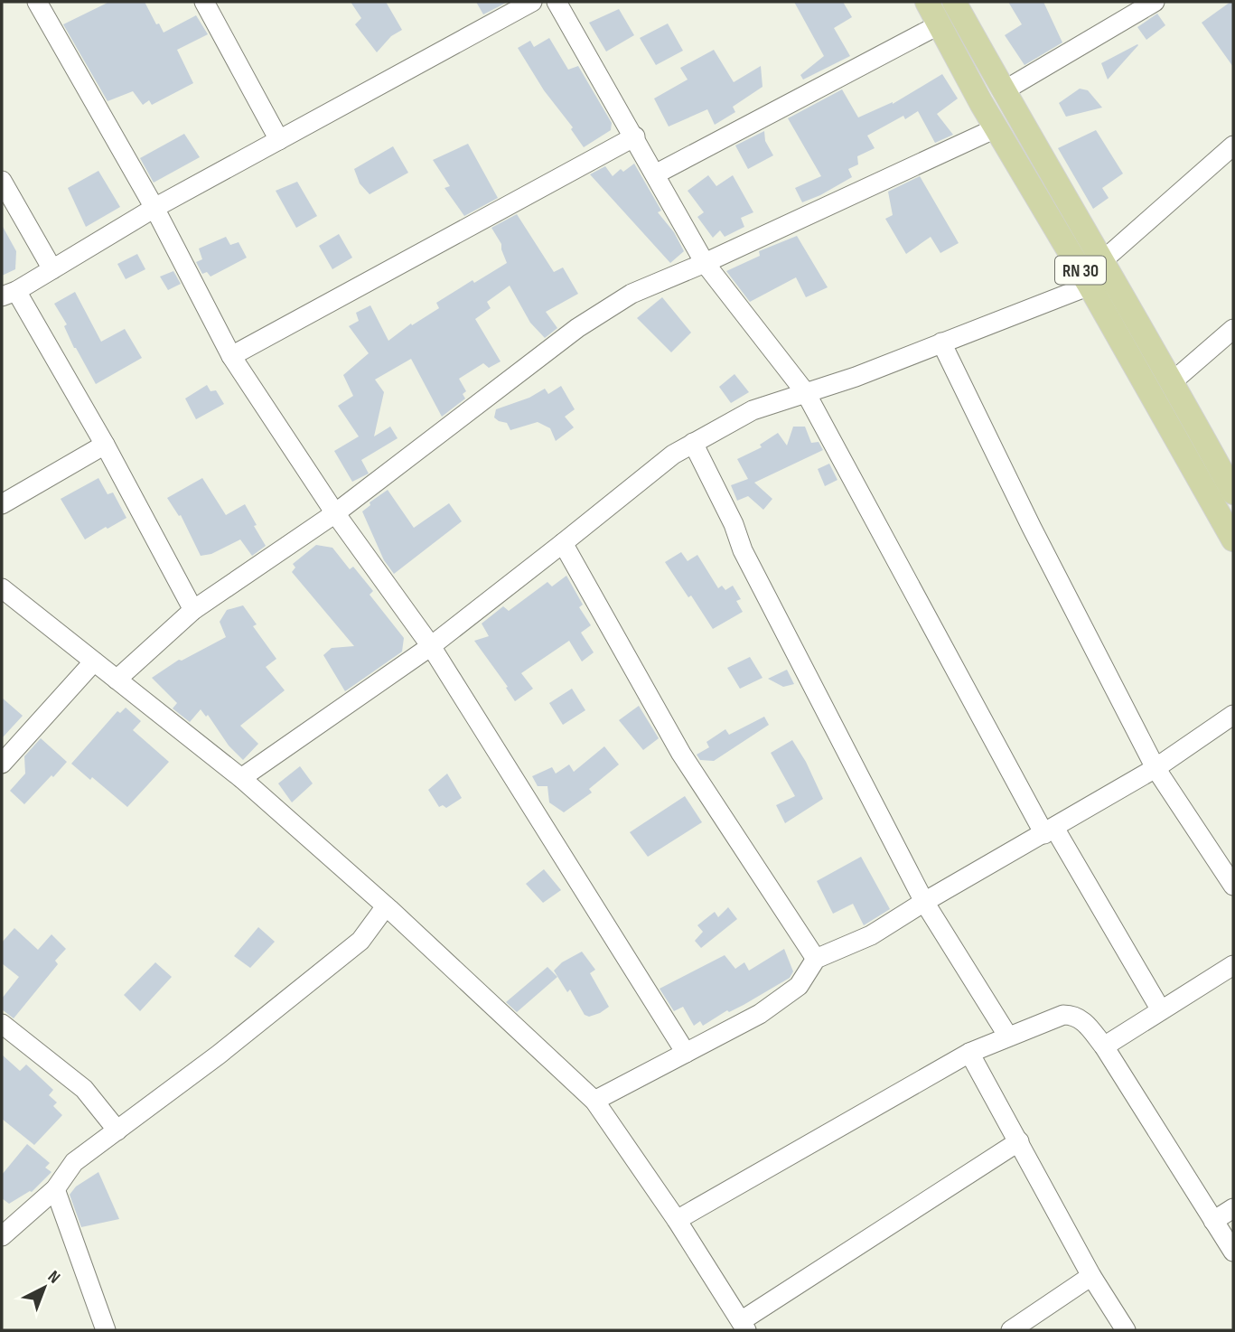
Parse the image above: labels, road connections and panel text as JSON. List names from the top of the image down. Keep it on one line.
{"streets":{"main road":["RN 30"]},"north":"top right"}
